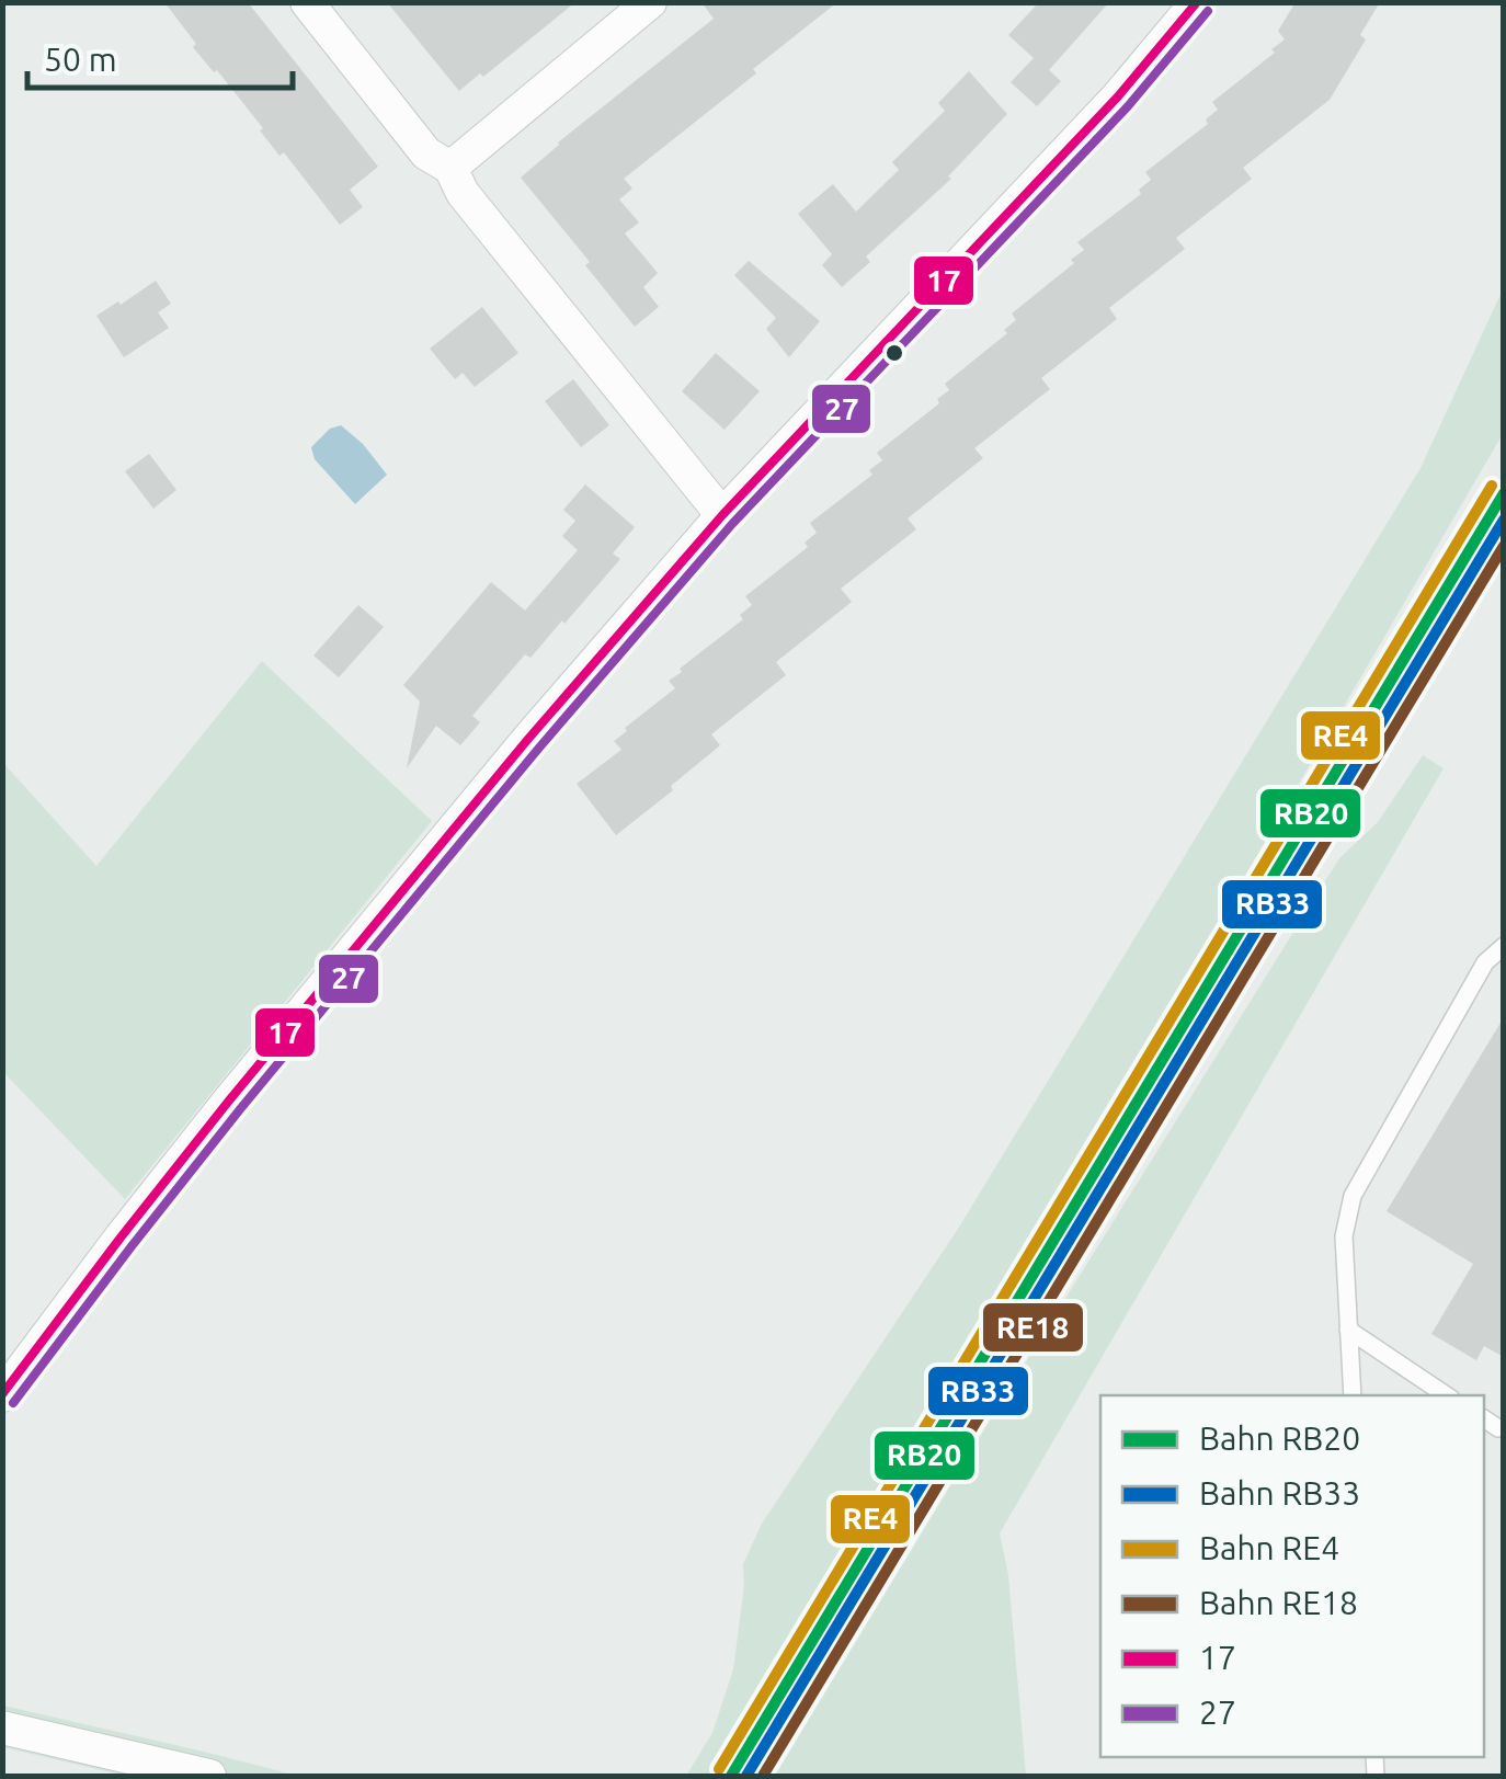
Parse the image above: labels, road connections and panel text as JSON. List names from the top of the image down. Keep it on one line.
{"lines":["transit line 17","transit line 27","rail line RE4","rail line RB20","rail line RB33","rail line RE18"],"legend":["Bahn RB20","Bahn RB33","Bahn RE4","Bahn RE18","17","27"],"scale_bar":"50 m"}
